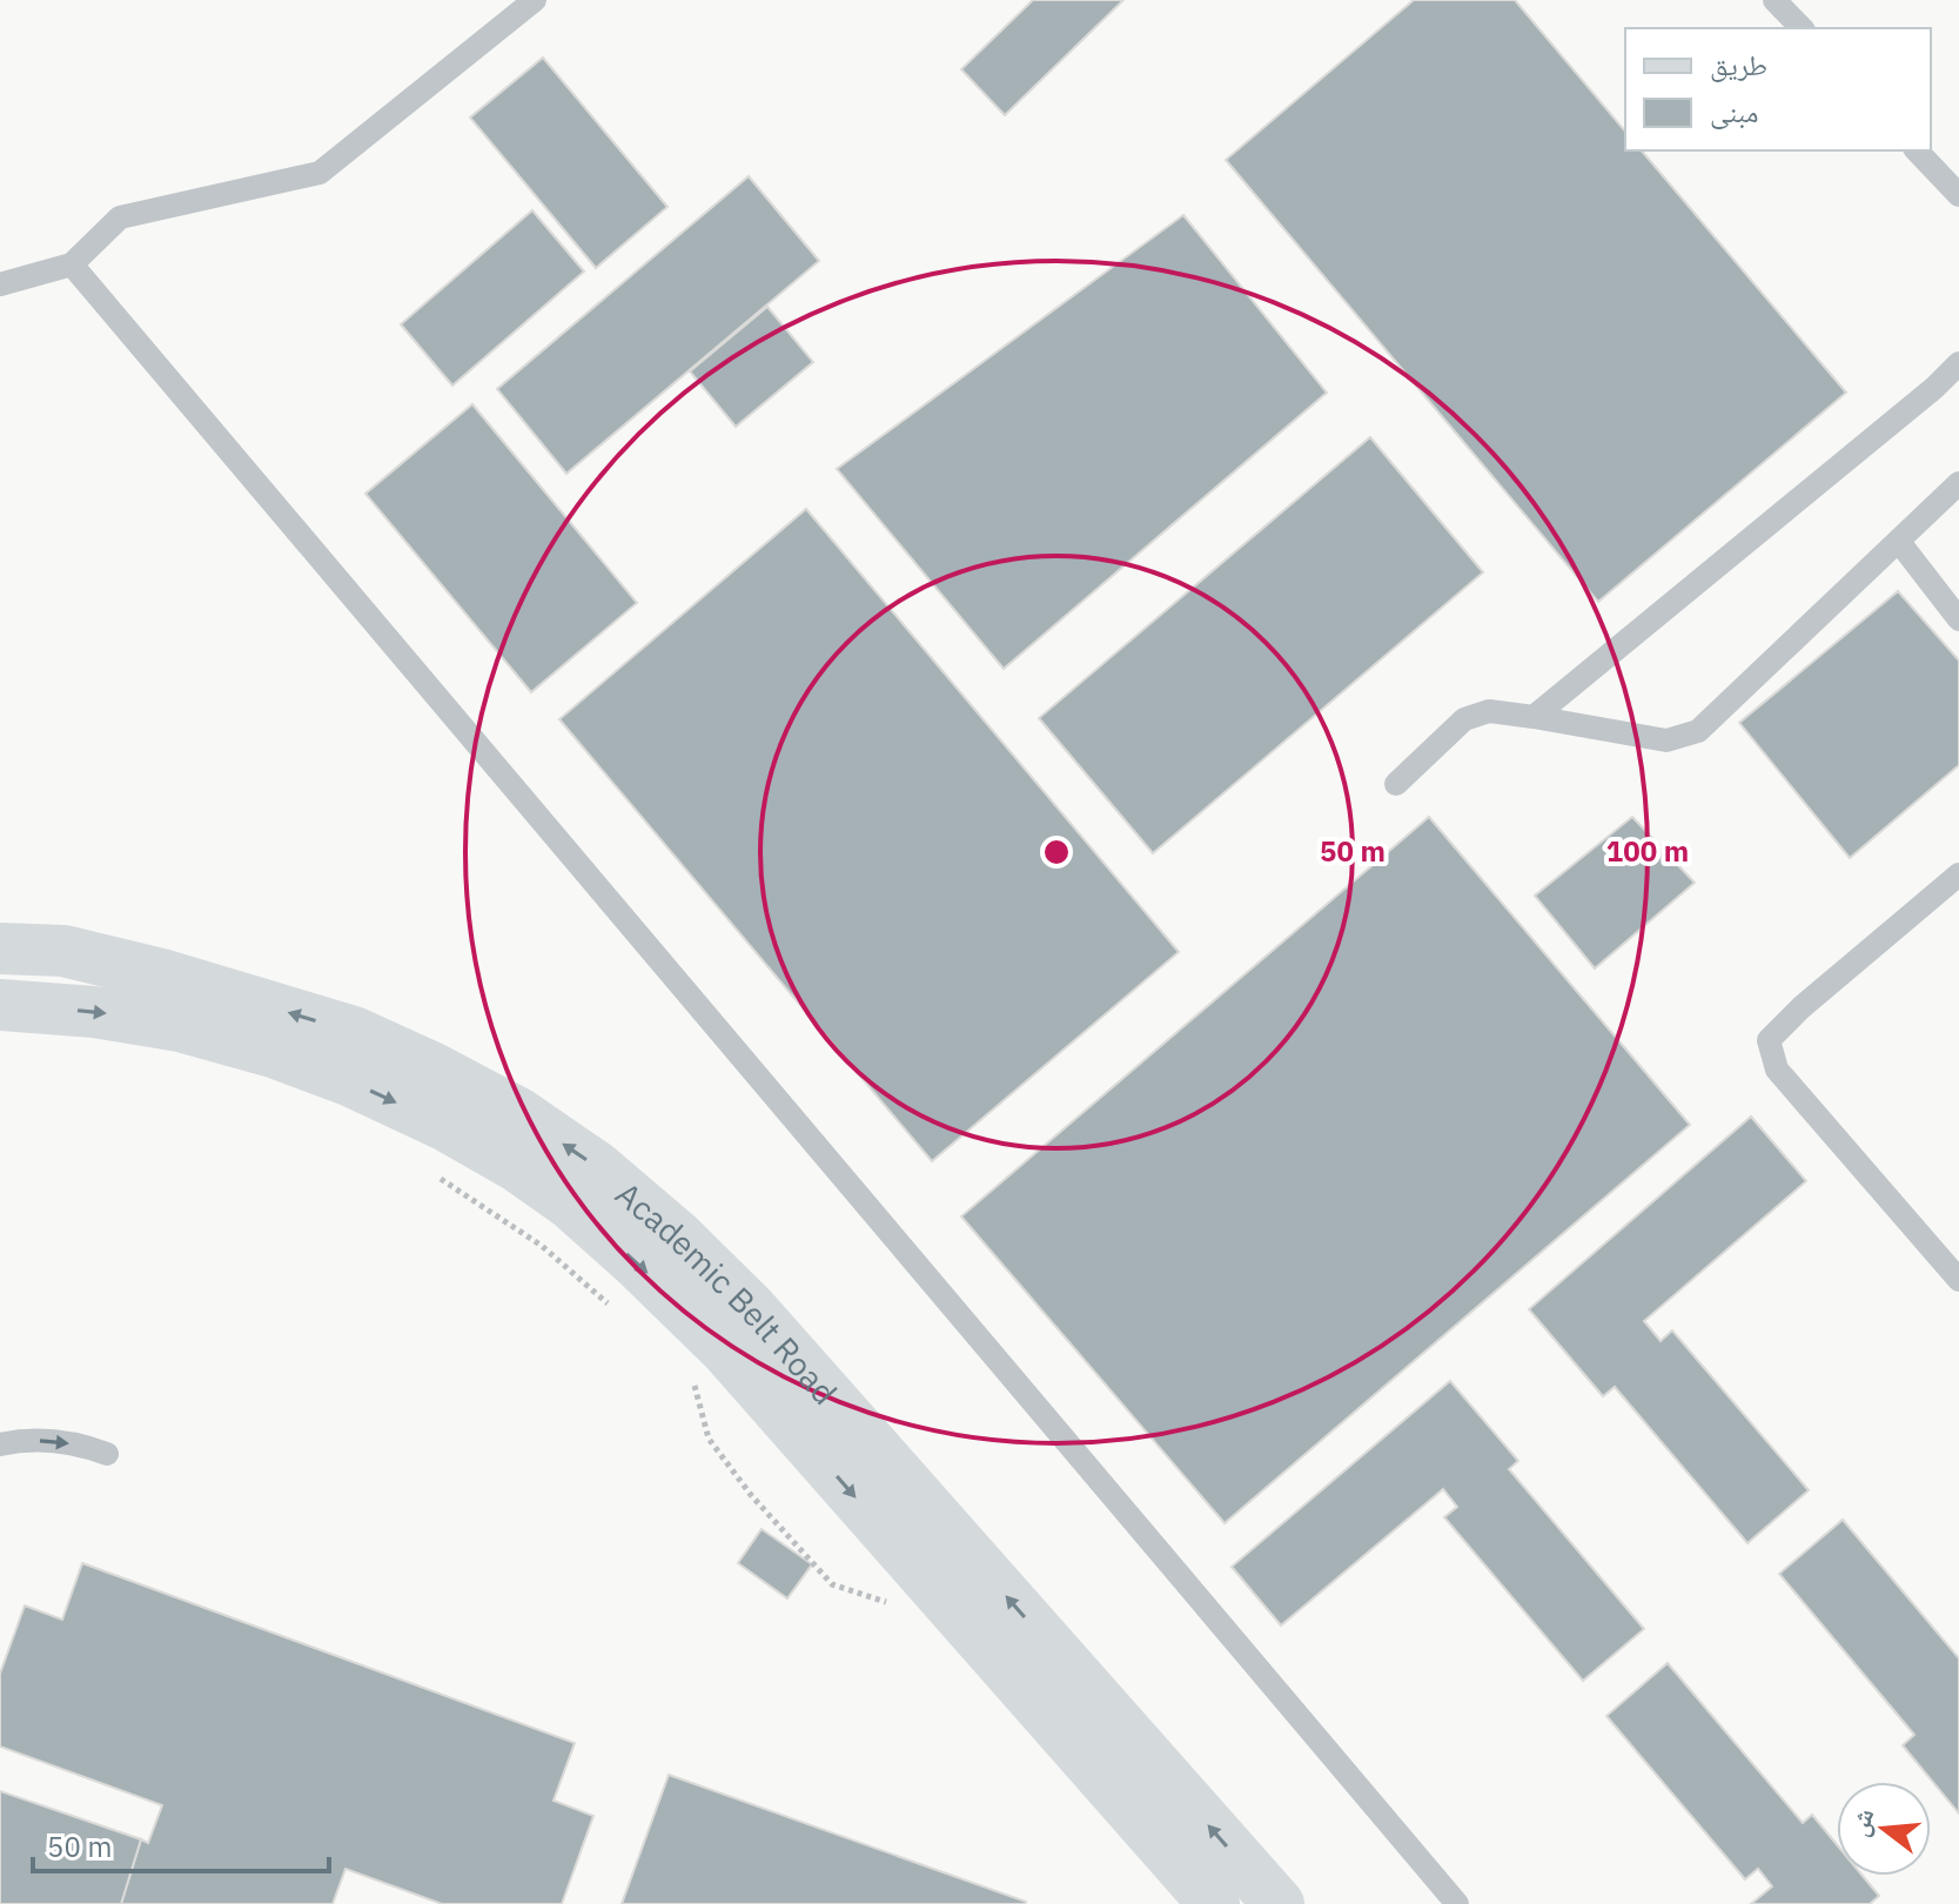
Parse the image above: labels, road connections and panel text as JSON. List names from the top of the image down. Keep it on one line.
{"streets":{"street":["Academic Belt Road"]},"legend":["طريق","مبنى"],"scale_bar":"50 m","north":"left","rings":["50 m","100 m"]}
